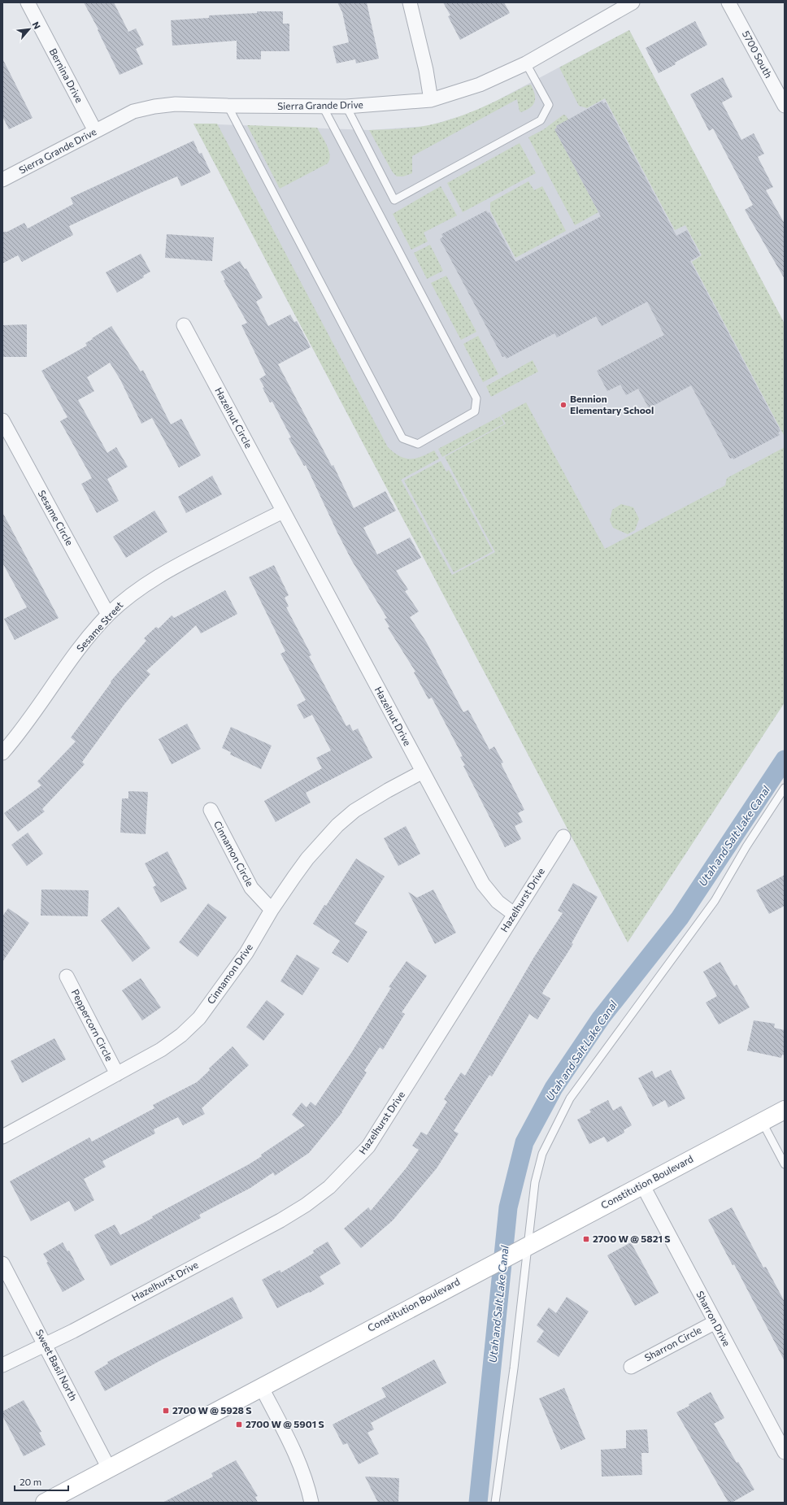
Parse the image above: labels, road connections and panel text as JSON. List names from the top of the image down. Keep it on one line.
{"streets":{"main road":["Constitution Boulevard"],"street":["5700 South","Bernina Drive","Sierra Grande Drive","Hazelnut Circle","Sesame Circle","Sesame Street","Hazelnut Drive","Cinnamon Circle","Hazelhurst Drive","Cinnamon Drive","Peppercorn Circle","Sharron Drive","Sharron Circle","Sweet Basil North"]},"crossings":[["Bernina Drive","Sierra Grande Drive"],["Hazelnut Circle","Sesame Street"],["Hazelnut Circle","Hazelnut Drive"],["Sesame Circle","Sesame Street"],["Sesame Street","Hazelnut Drive"],["Hazelnut Drive","Hazelhurst Drive"],["Hazelnut Drive","Cinnamon Drive"],["Cinnamon Circle","Cinnamon Drive"],["Hazelhurst Drive","Sweet Basil North"],["Cinnamon Drive","Peppercorn Circle"],["Constitution Boulevard","Sharron Drive"],["Constitution Boulevard","Sweet Basil North"],["Sharron Drive","Sharron Circle"]],"water":["Utah and Salt Lake Canal"],"places":{"other":["Bennion Elementary School"],"transit":["2700 W @ 5821 S","2700 W @ 5928 S","2700 W @ 5901 S"]},"scale_bar":"20 m","north":"top right"}
